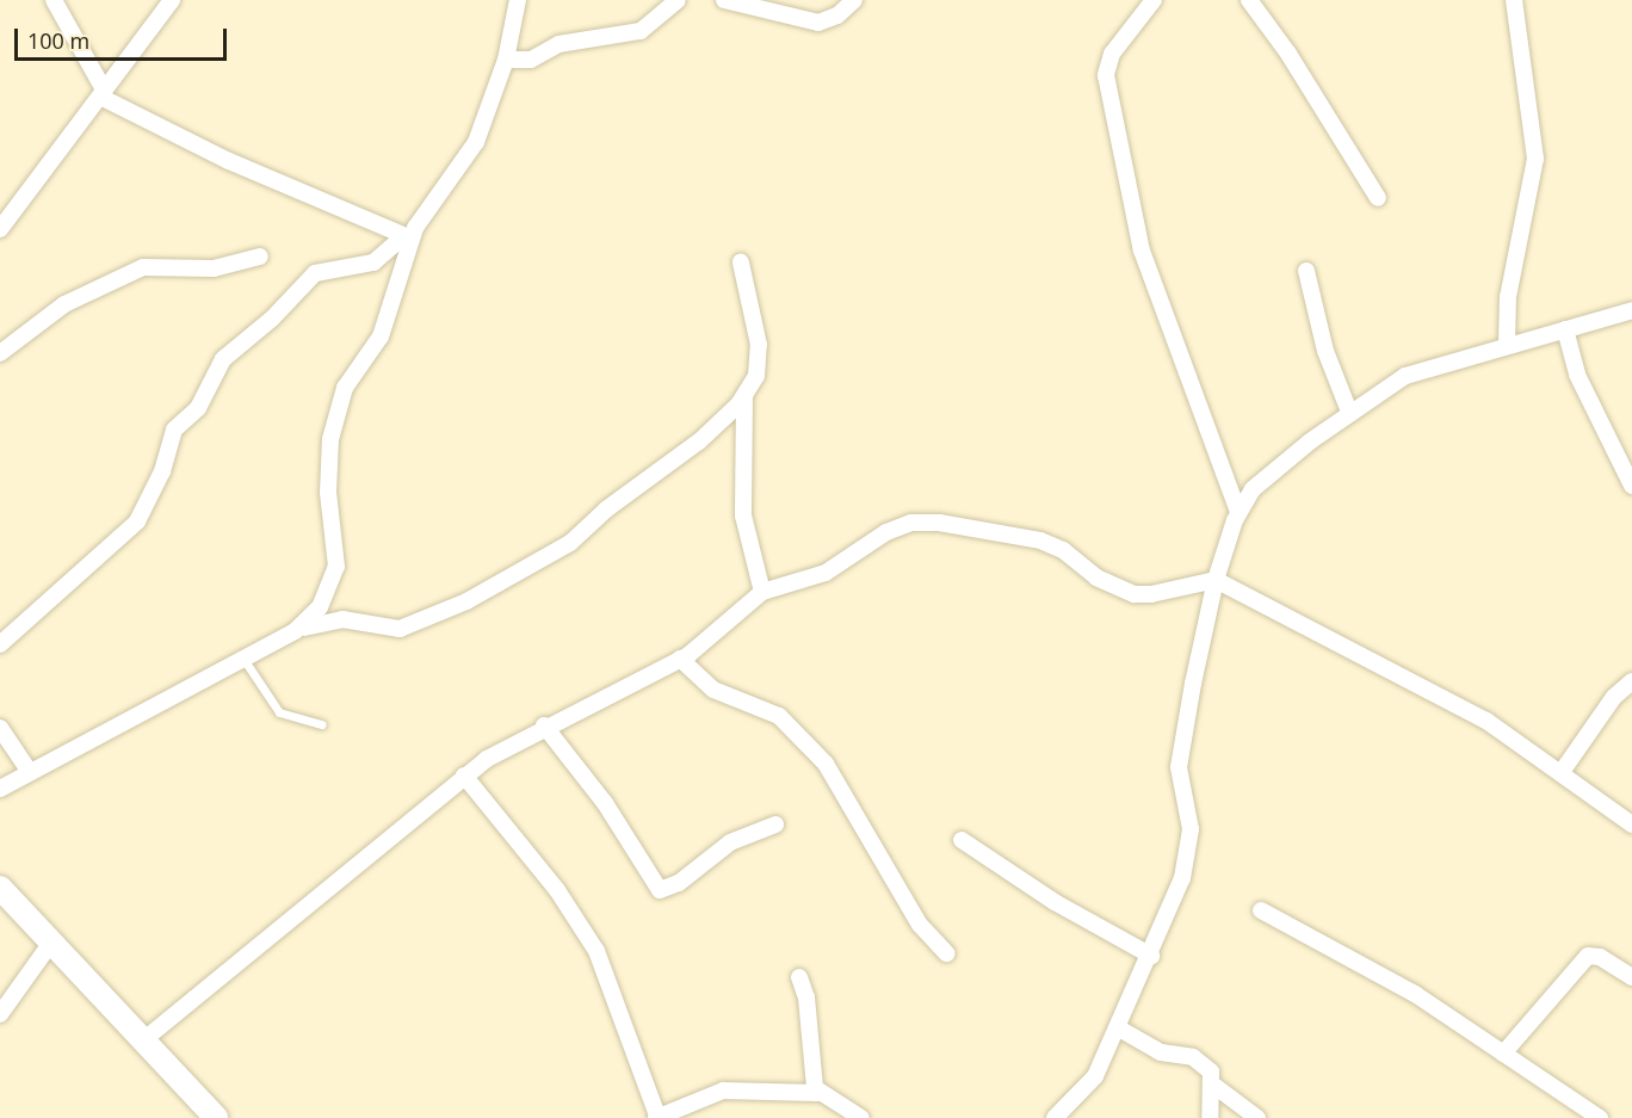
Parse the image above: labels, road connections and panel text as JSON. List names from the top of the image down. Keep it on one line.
{"scale_bar":"100 m"}
